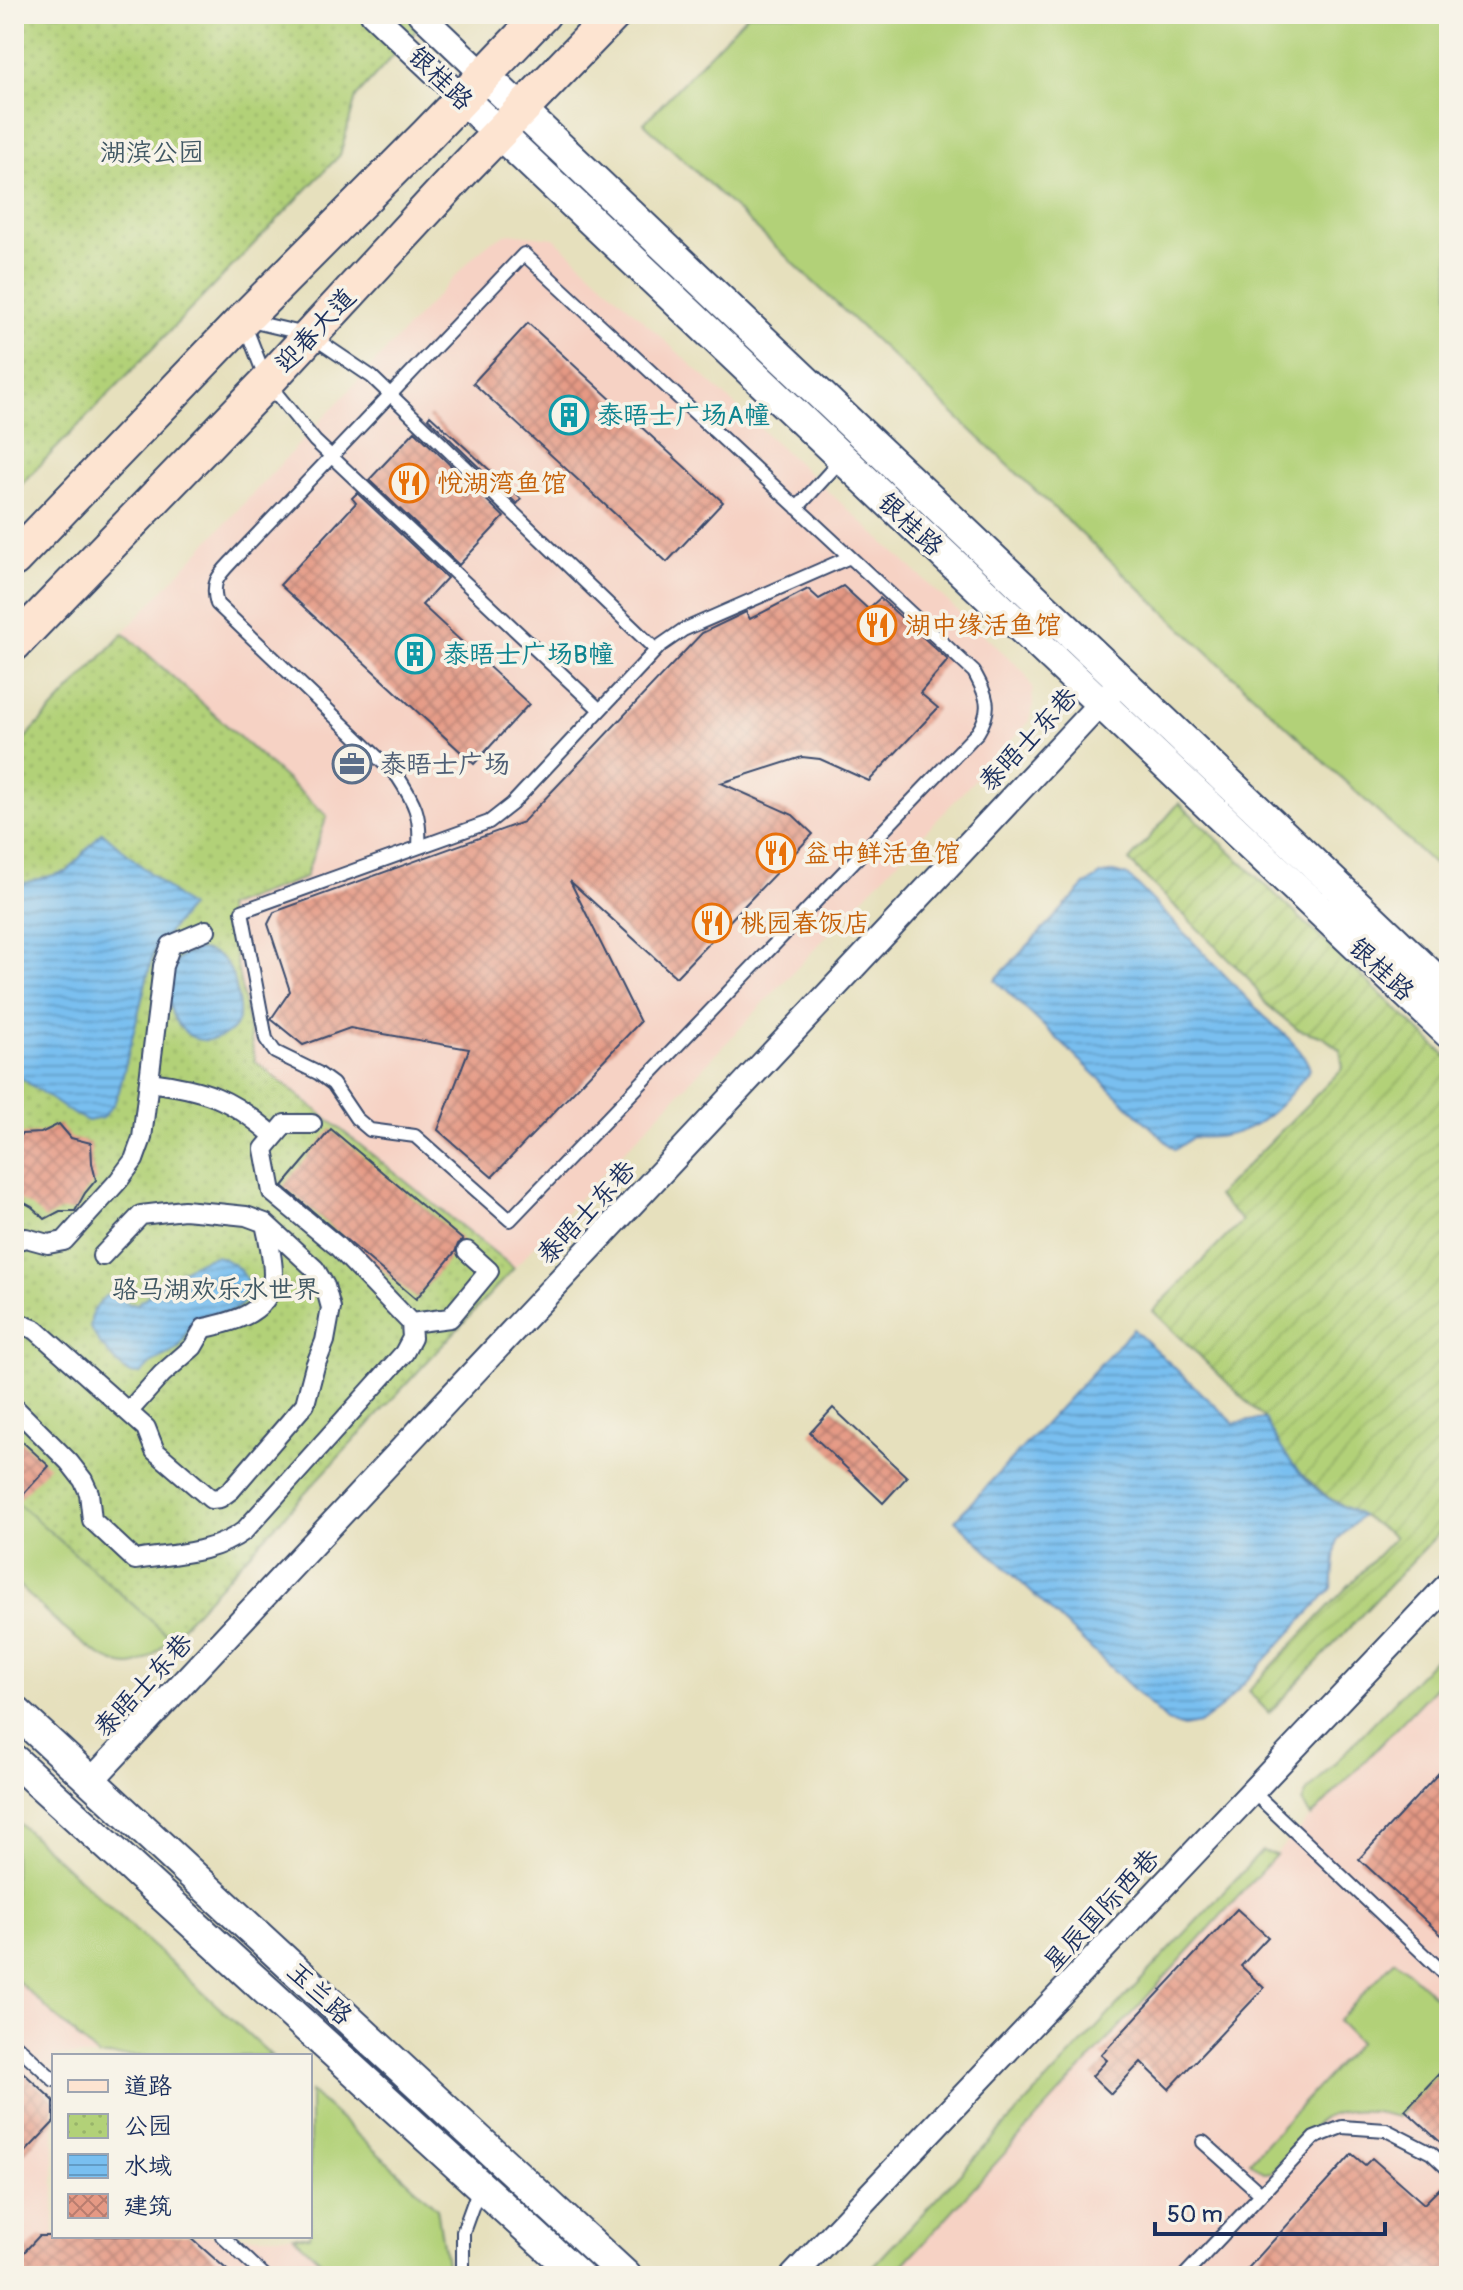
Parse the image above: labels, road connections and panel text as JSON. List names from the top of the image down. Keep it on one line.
{"streets":{"main road":["迎春大道"],"street":["银桂路","泰晤士东巷","星辰国际西巷","玉兰路"]},"crossings":[["银桂路","迎春大道"],["银桂路","泰晤士东巷"],["泰晤士东巷","玉兰路"]],"parks":["湖滨公园","骆马湖欢乐水世界"],"places":{"building":["泰晤士广场A幢","泰晤士广场B幢"],"restaurant":["悦湖湾鱼馆","湖中缘活鱼馆","益中鲜活鱼馆","桃园春饭店"],"office":["泰晤士广场"]},"legend":["道路","公园","水域","建筑"],"scale_bar":"50 m"}
